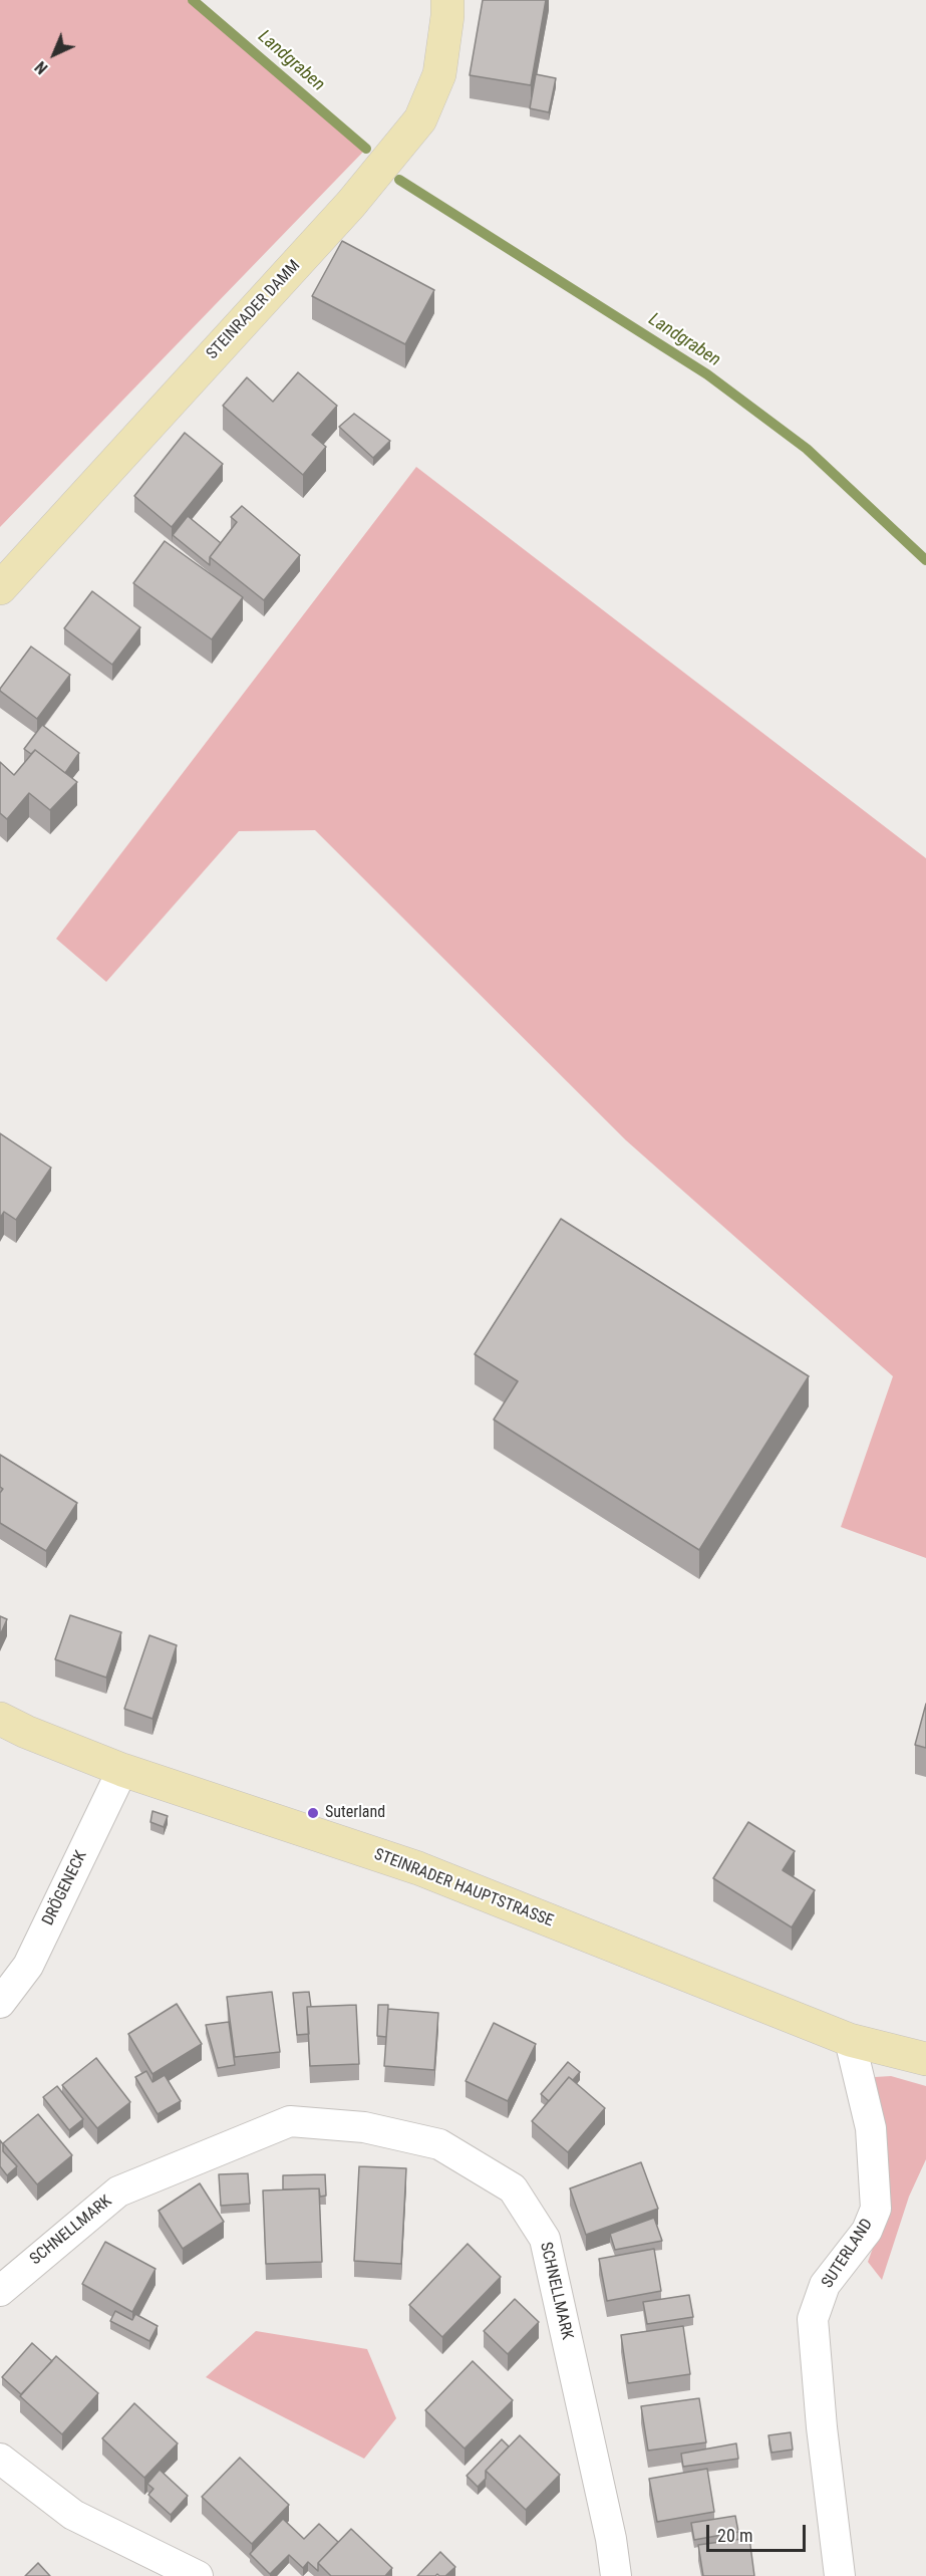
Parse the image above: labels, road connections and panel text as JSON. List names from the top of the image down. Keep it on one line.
{"streets":{"main road":["STEINRADER DAMM","STEINRADER HAUPTSTRASSE"],"street":["DRÖGENECK","SCHNELLMARK","SUTERLAND"]},"crossings":[["DRÖGENECK","STEINRADER HAUPTSTRASSE"],["STEINRADER HAUPTSTRASSE","SUTERLAND"]],"water":["Landgraben"],"places":["Suterland"],"scale_bar":"20 m","north":"bottom left"}
